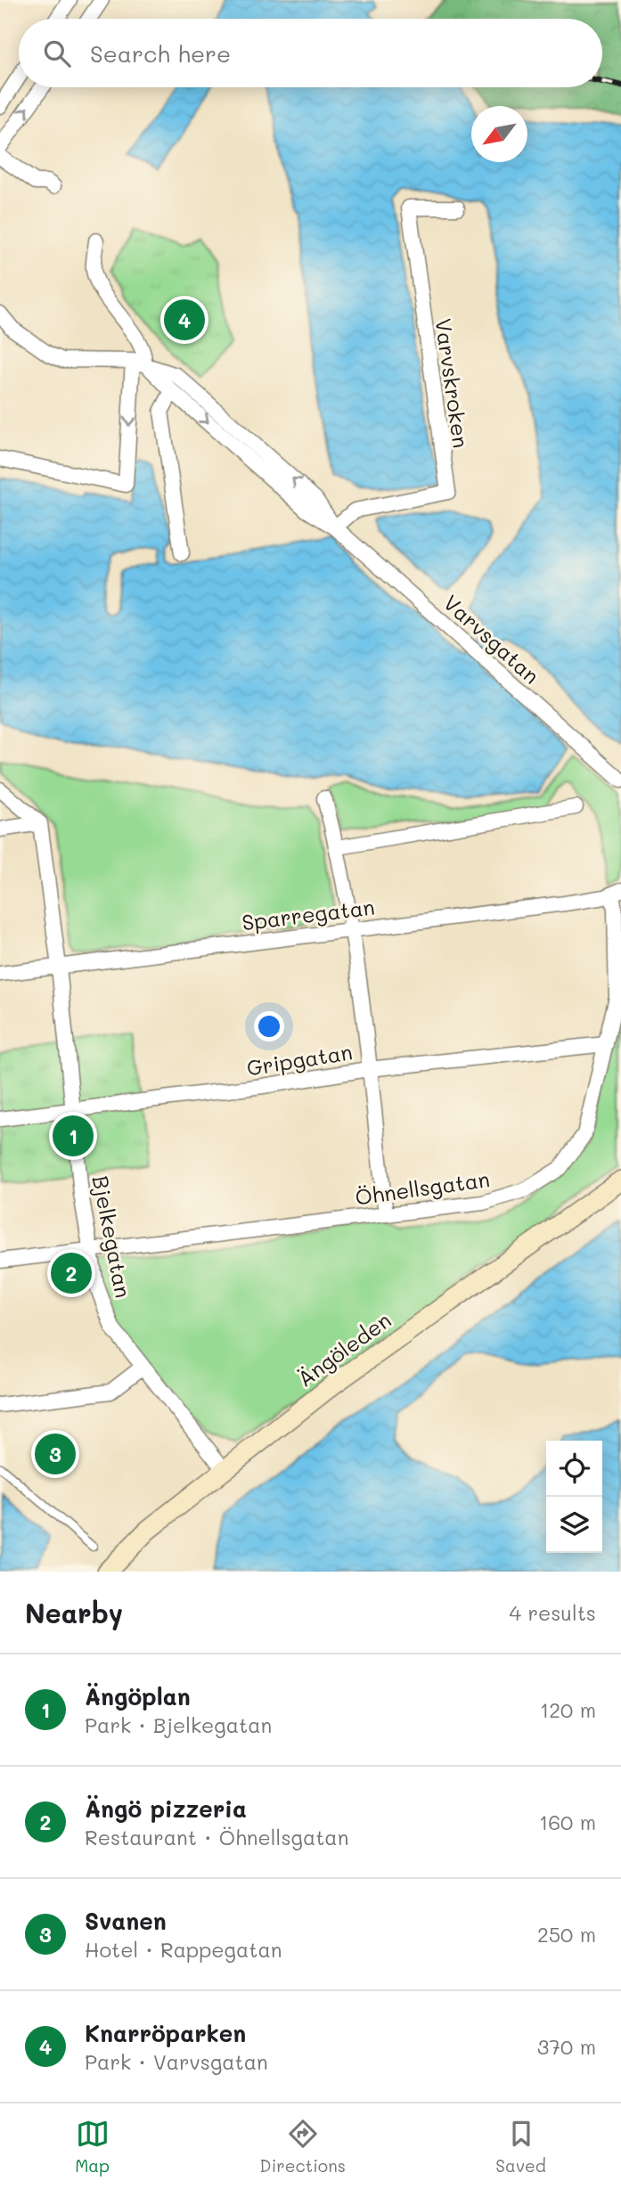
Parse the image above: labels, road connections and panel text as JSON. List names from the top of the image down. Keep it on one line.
{"streets":{"main road":["Ängöleden"],"street":["Varvskroken","Varvsgatan","Sparregatan","Gripgatan","Öhnellsgatan","Bjelkegatan"]},"crossings":[["Varvskroken","Varvsgatan"],["Sparregatan","Öhnellsgatan"],["Sparregatan","Bjelkegatan"],["Gripgatan","Öhnellsgatan"],["Gripgatan","Bjelkegatan"],["Öhnellsgatan","Bjelkegatan"],["Bjelkegatan","Ängöleden"]],"north":"bottom left","page":{"search":"Search here","pins":["4","1","2","3"],"heading":["Nearby","4 results"],"list":[{"mark":"1","name":"Ängöplan","note":"Park · Bjelkegatan","value":"120 m"},{"mark":"2","name":"Ängö pizzeria","note":"Restaurant · Öhnellsgatan","value":"160 m"},{"mark":"3","name":"Svanen","note":"Hotel · Rappegatan","value":"250 m"},{"mark":"4","name":"Knarröparken","note":"Park · Varvsgatan","value":"370 m"}],"nav":["Map","Directions","Saved"]}}
